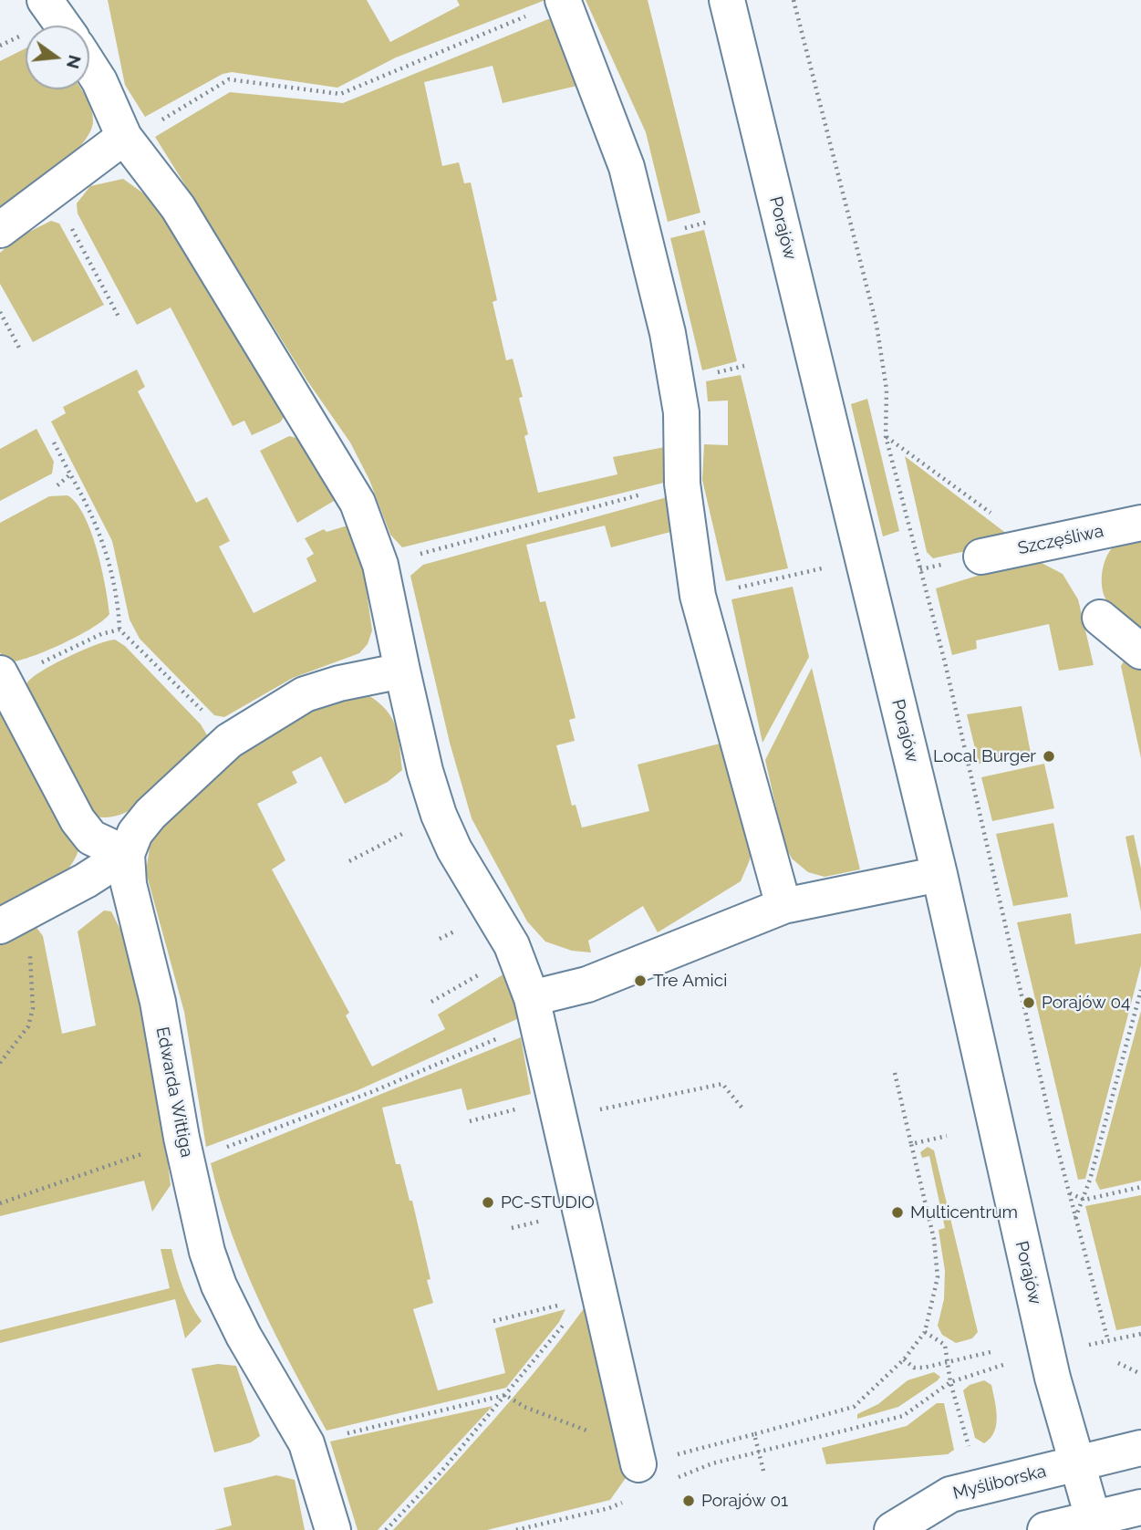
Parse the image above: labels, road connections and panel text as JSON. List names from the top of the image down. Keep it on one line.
{"streets":{"street":["Porajów","Szczęśliwa","Edwarda Wittiga","Myśliborska"]},"crossings":[["Porajów","Myśliborska"]],"places":["Local Burger","Tre Amici","Porajów 04","PC-STUDIO","Multicentrum","Porajów 01"],"north":"right"}
